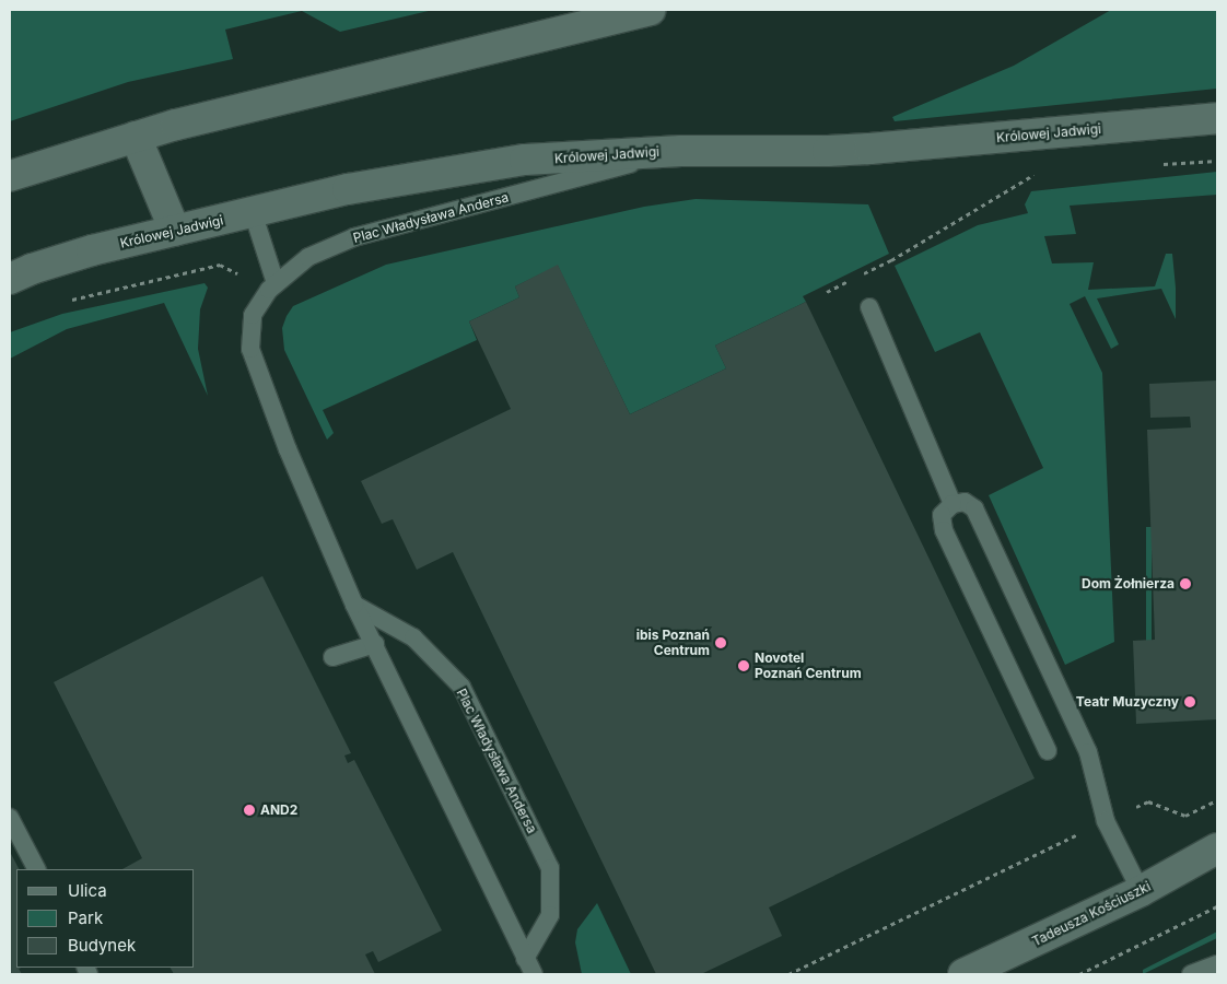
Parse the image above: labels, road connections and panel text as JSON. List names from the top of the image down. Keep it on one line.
{"streets":{"street":["Królowej Jadwigi","Tadeusza Kościuszki"],"lane":["Plac Władysława Andersa"]},"crossings":[["Królowej Jadwigi","Plac Władysława Andersa"]],"places":["Dom Żołnierza","ibis Poznań Centrum","Novotel Poznań Centrum","Teatr Muzyczny","AND2"],"legend":["Ulica","Park","Budynek"]}
